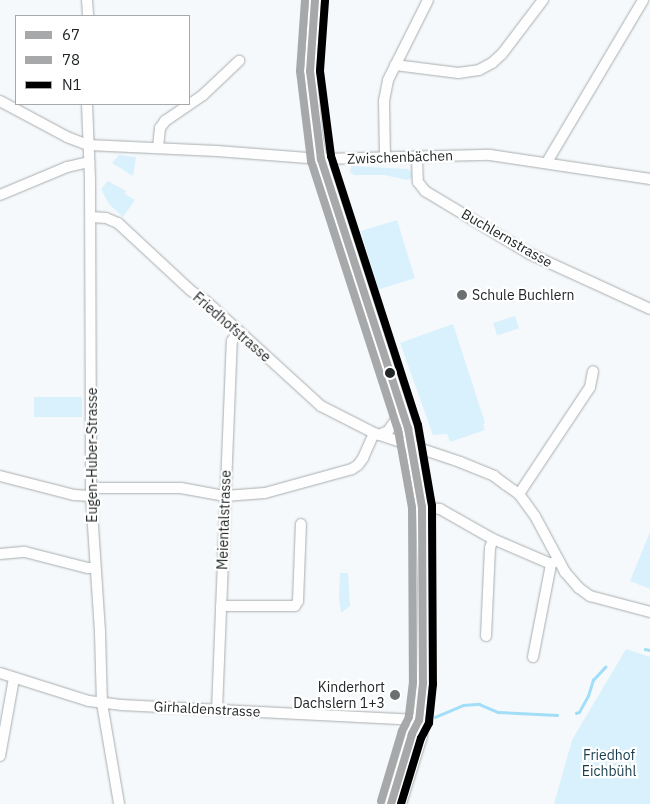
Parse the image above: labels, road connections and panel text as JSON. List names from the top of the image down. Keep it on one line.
{"streets":{"street":["Zwischenbächen","Buchlernstrasse","Friedhofstrasse","Eugen-Huber-Strasse","Meientalstrasse","Girhaldenstrasse"]},"crossings":[["Zwischenbächen","Buchlernstrasse"],["Zwischenbächen","Eugen-Huber-Strasse"],["Friedhofstrasse","Eugen-Huber-Strasse"],["Friedhofstrasse","Meientalstrasse"],["Eugen-Huber-Strasse","Girhaldenstrasse"],["Meientalstrasse","Girhaldenstrasse"]],"parks":["Friedhof Eichbühl"],"places":["Schule Buchlern","Kinderhort Dachslern 1+3"],"lines":["transit line 67","transit line 78","transit line N1"],"legend":["67","78","N1"]}
